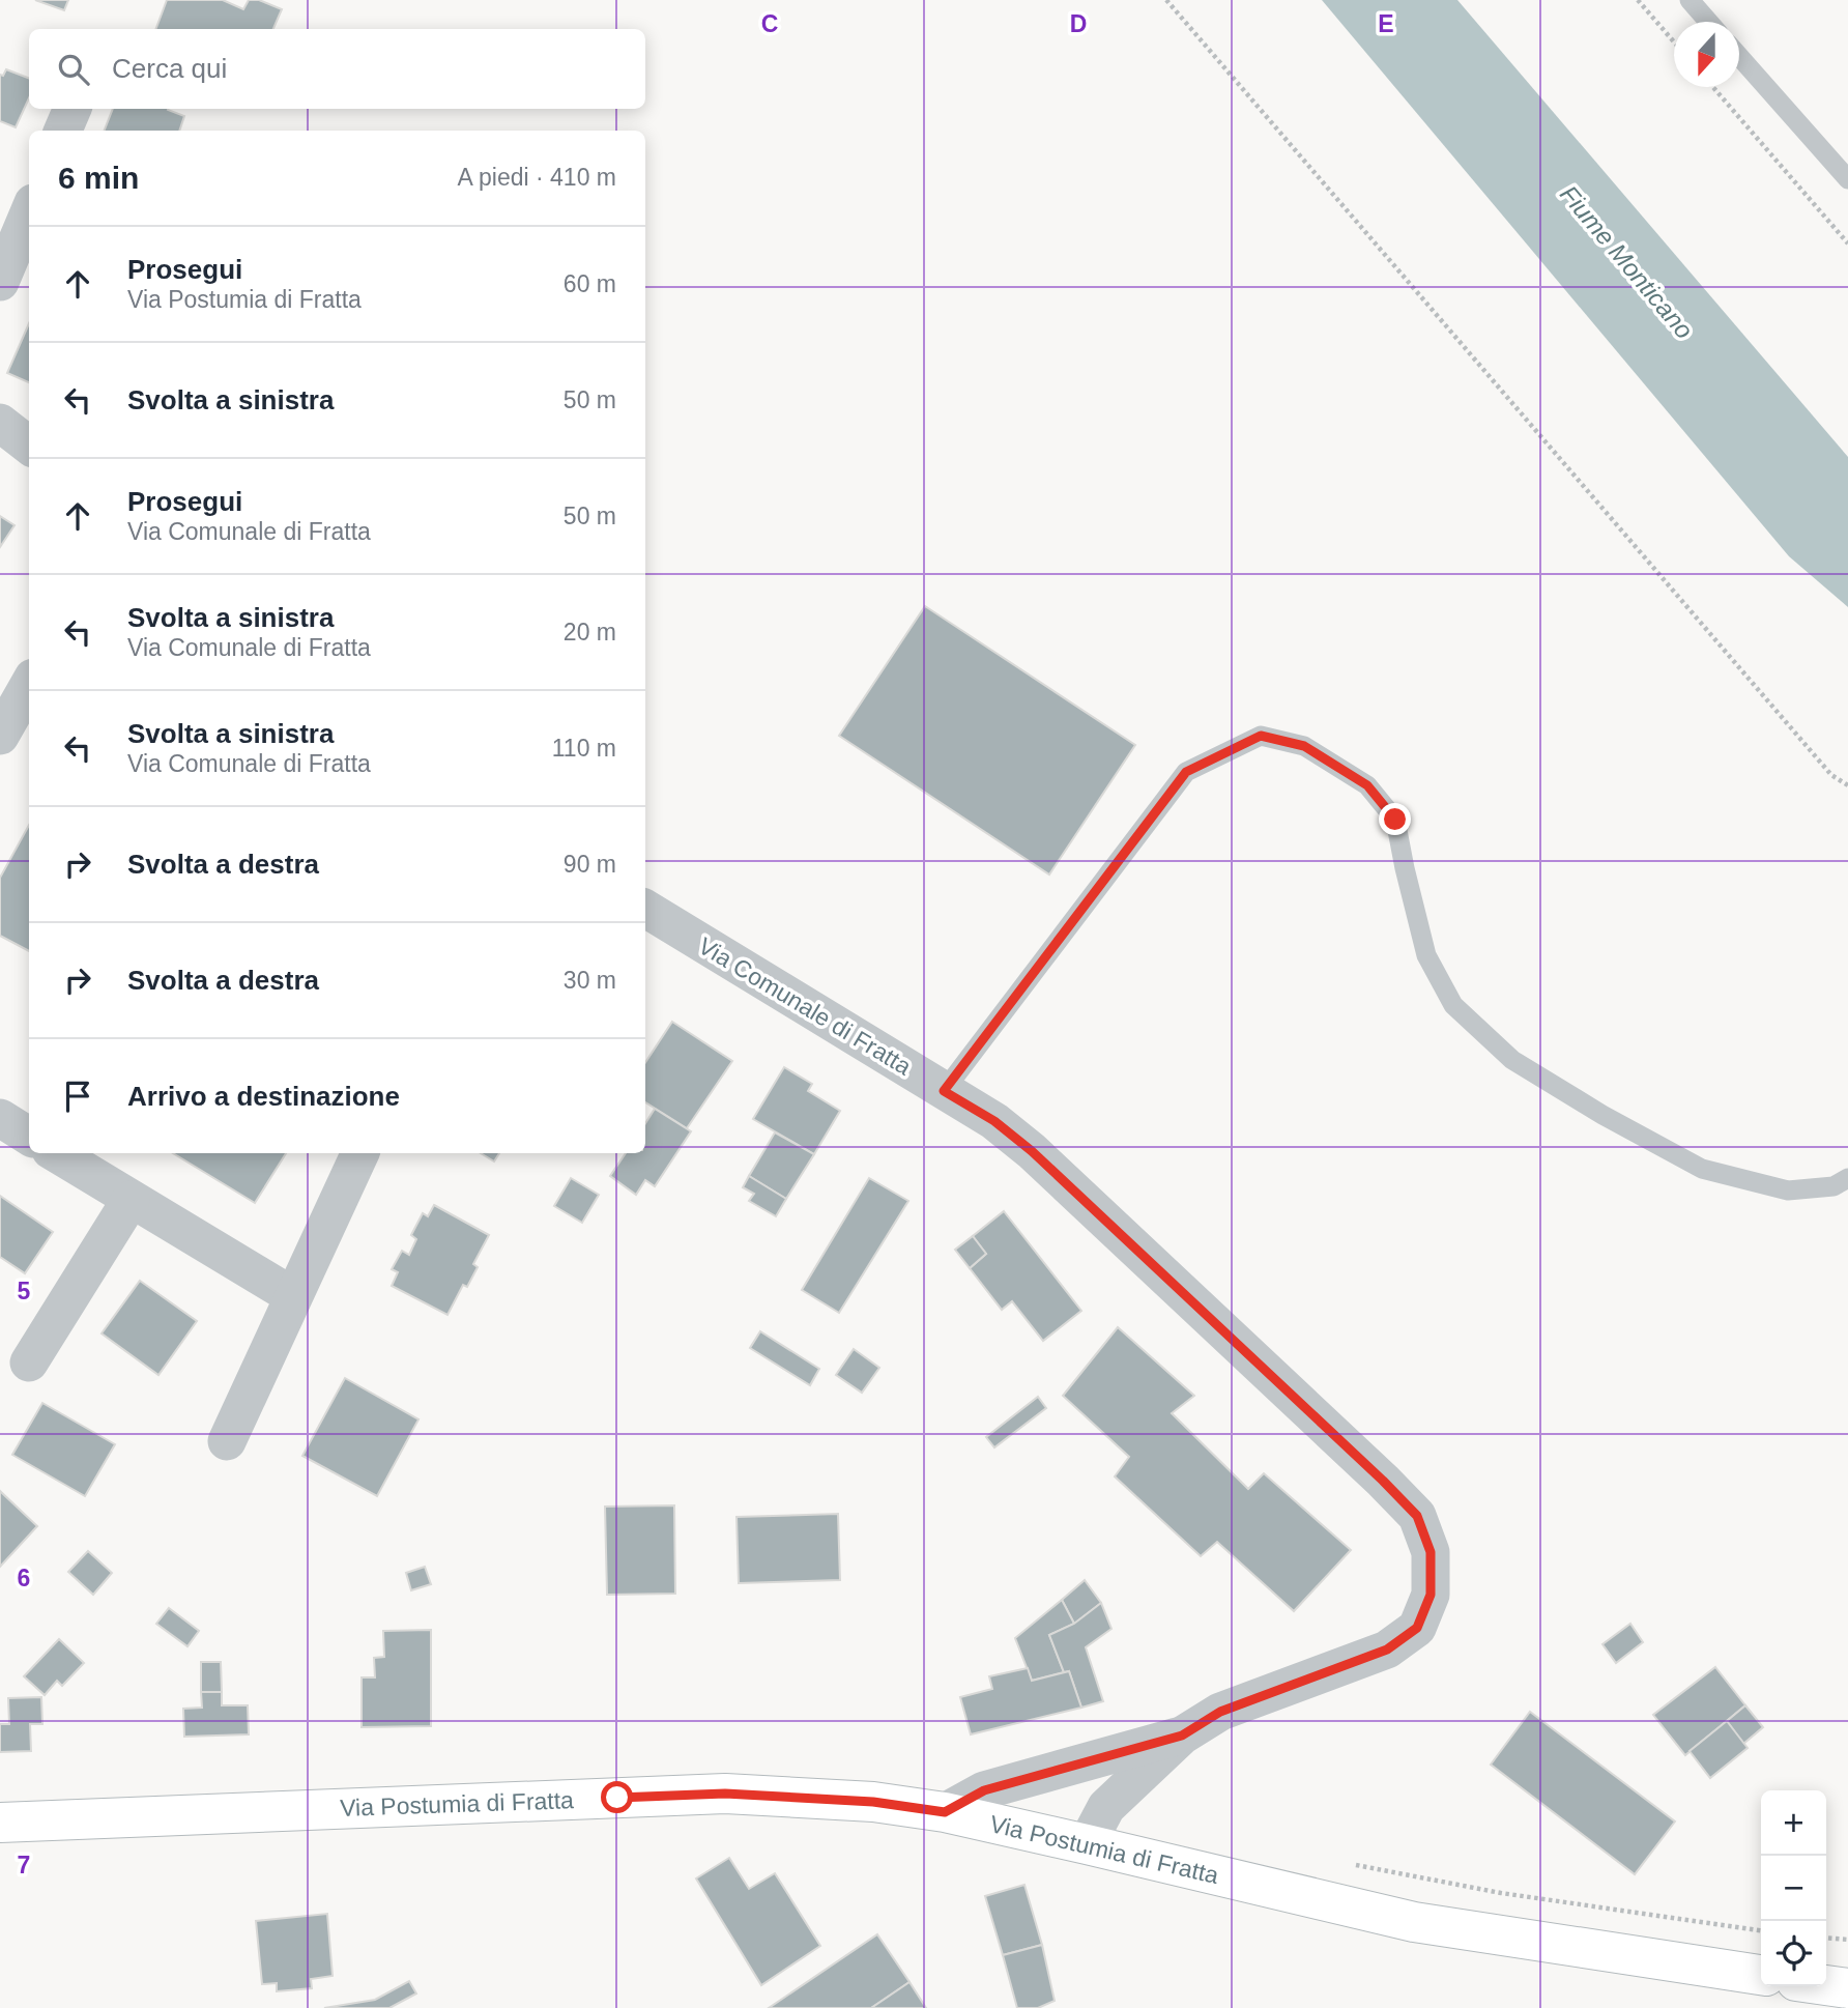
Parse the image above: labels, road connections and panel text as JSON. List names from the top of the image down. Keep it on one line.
{"streets":{"main road":["Via Postumia di Fratta"],"street":["Via Comunale di Fratta"]},"crossings":[["Via Comunale di Fratta","Via Postumia di Fratta"]],"water":["Fiume Monticano"],"north":"bottom","page":{"search":"Cerca qui","heading":["6 min","A piedi · 410 m"],"list":[["Prosegui","Via Postumia di Fratta","60 m"],["Svolta a sinistra","50 m"],["Prosegui","Via Comunale di Fratta","50 m"],["Svolta a sinistra","Via Comunale di Fratta","20 m"],["Svolta a sinistra","Via Comunale di Fratta","110 m"],["Svolta a destra","90 m"],["Svolta a destra","30 m"],"Arrivo a destinazione"],"map_buttons":["+","−"]},"grid":{"columns":["C","D","E"],"rows":["5","6","7"]}}
